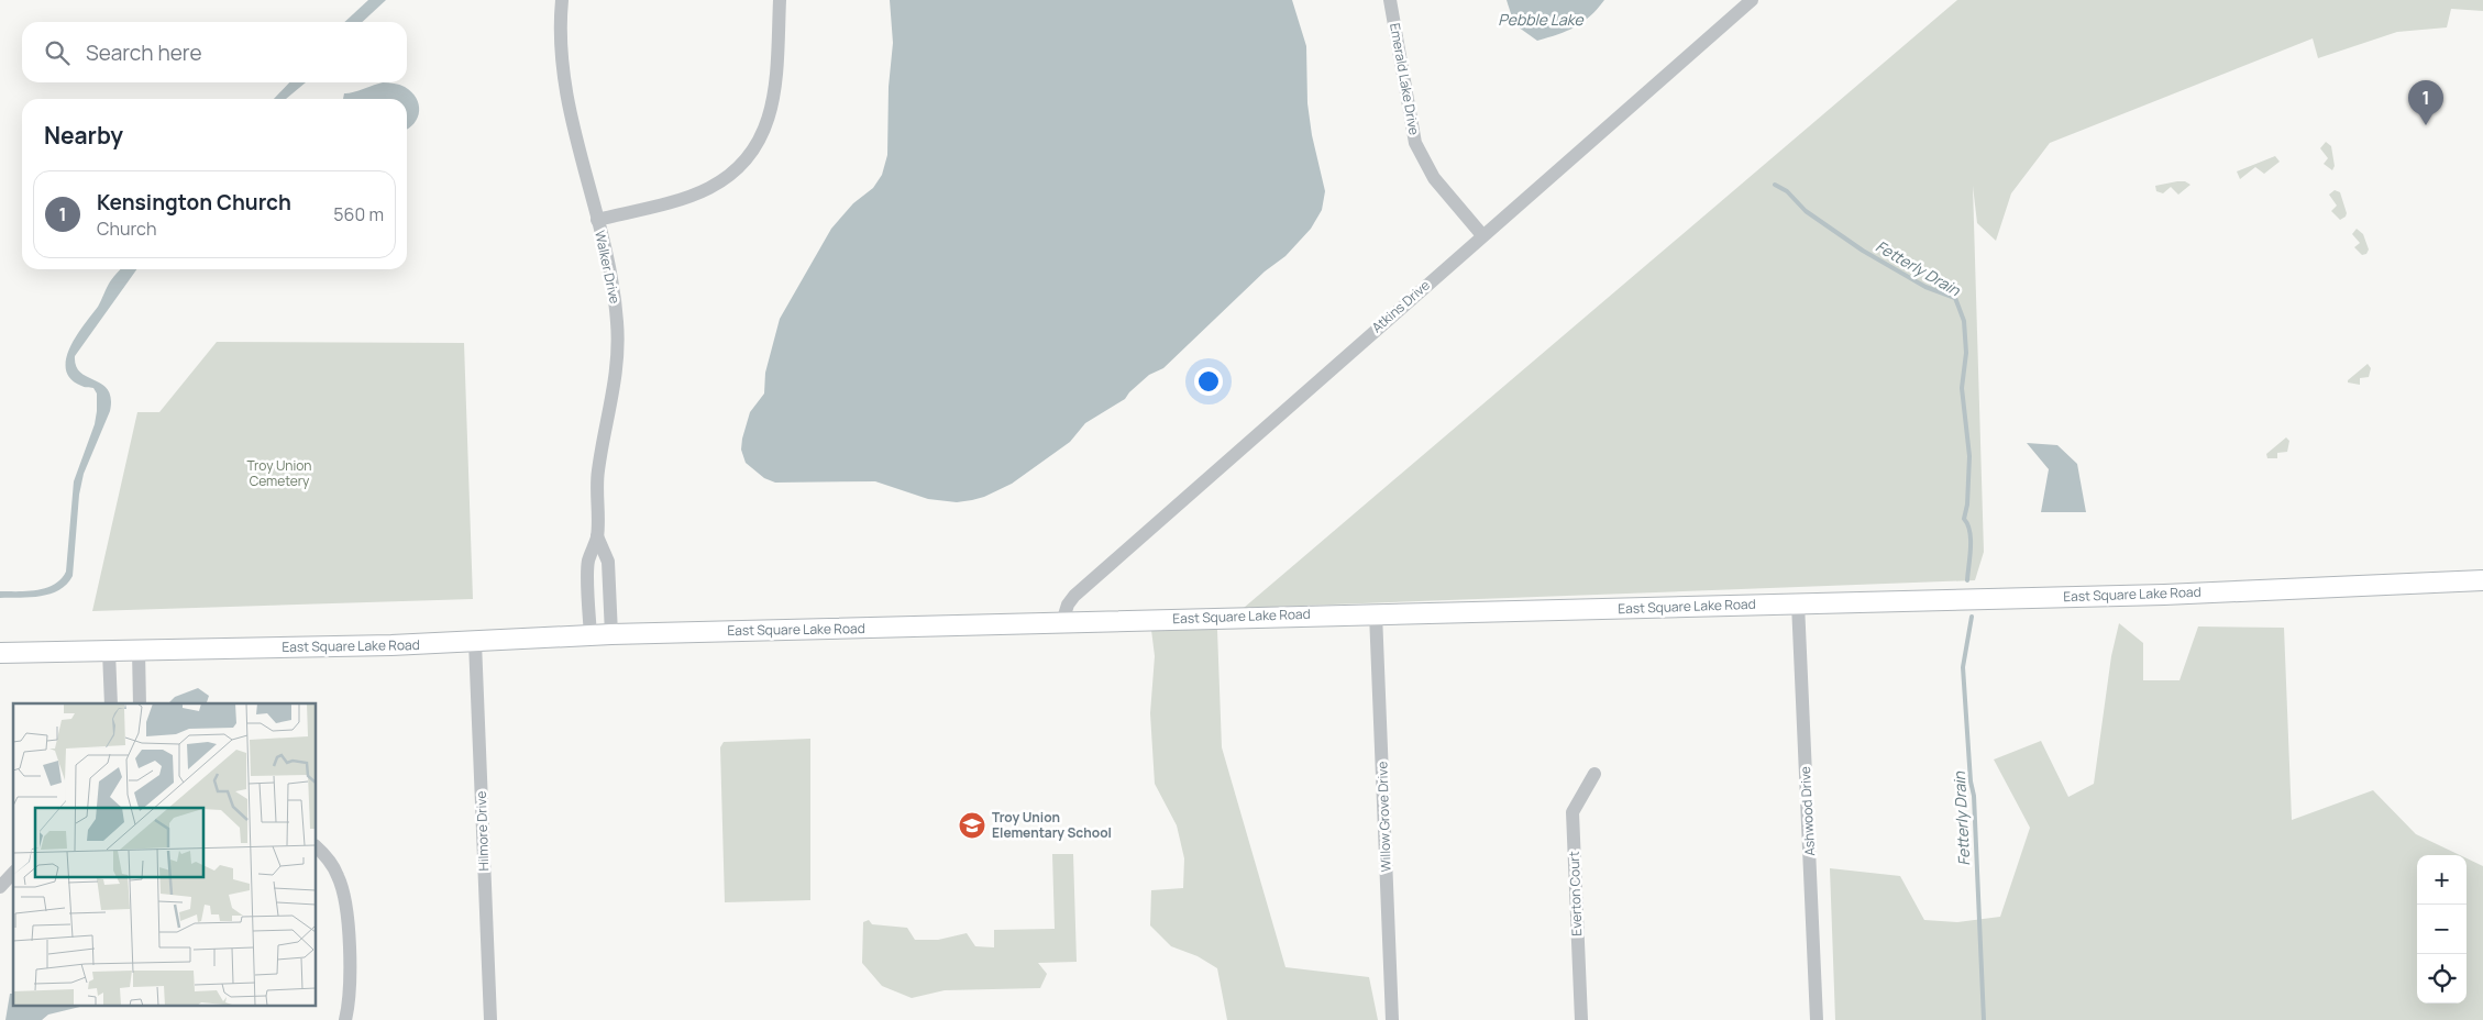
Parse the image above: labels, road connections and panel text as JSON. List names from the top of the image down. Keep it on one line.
{"streets":{"main road":["East Square Lake Road"],"street":["Emerald Lake Drive","Walker Drive","Atkins Drive","Ashwood Drive","Willow Grove Drive","Hilmore Drive","Everton Court"]},"crossings":[["Emerald Lake Drive","Atkins Drive"],["Walker Drive","East Square Lake Road"],["Atkins Drive","East Square Lake Road"],["East Square Lake Road","Ashwood Drive"],["East Square Lake Road","Willow Grove Drive"],["East Square Lake Road","Hilmore Drive"]],"water":["Pebble Lake","Fetterly Drain"],"parks":["Troy Union Cemetery"],"places":{"school or university":["Troy Union Elementary School"]},"page":{"search":"Search here","pins":"1","heading":"Nearby","list":[{"mark":"1","name":"Kensington Church","note":"Church","value":"560 m"}],"map_buttons":["+","−"]}}
